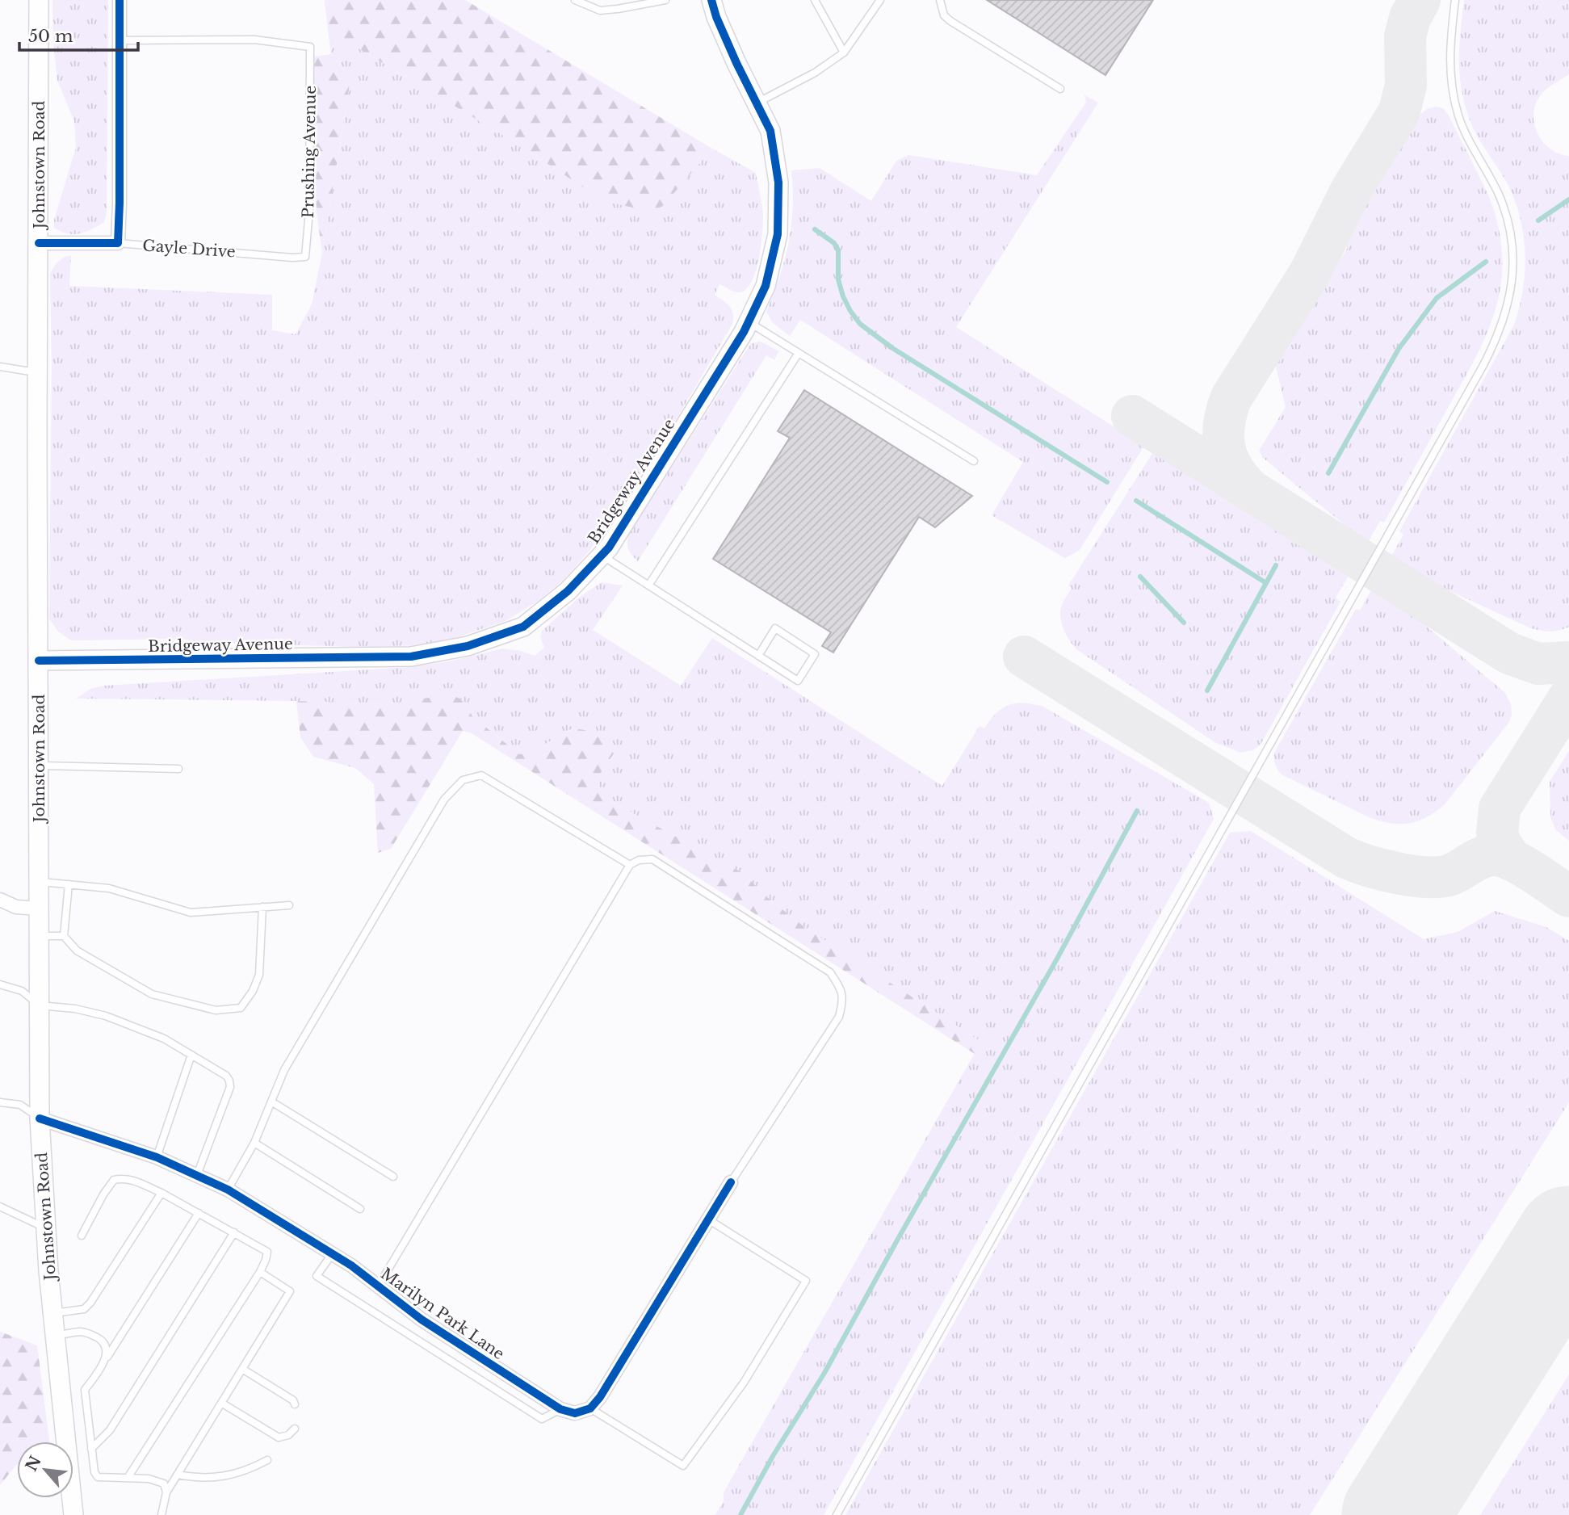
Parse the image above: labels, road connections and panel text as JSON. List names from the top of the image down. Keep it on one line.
{"streets":{"main road":["Johnstown Road","Bridgeway Avenue"],"street":["Gayle Drive","Marilyn Park Lane"],"lane":["Prushing Avenue"]},"crossings":[["Prushing Avenue","Gayle Drive"],["Johnstown Road","Gayle Drive"],["Johnstown Road","Bridgeway Avenue"],["Johnstown Road","Marilyn Park Lane"]],"scale_bar":"50 m","north":"top left"}
